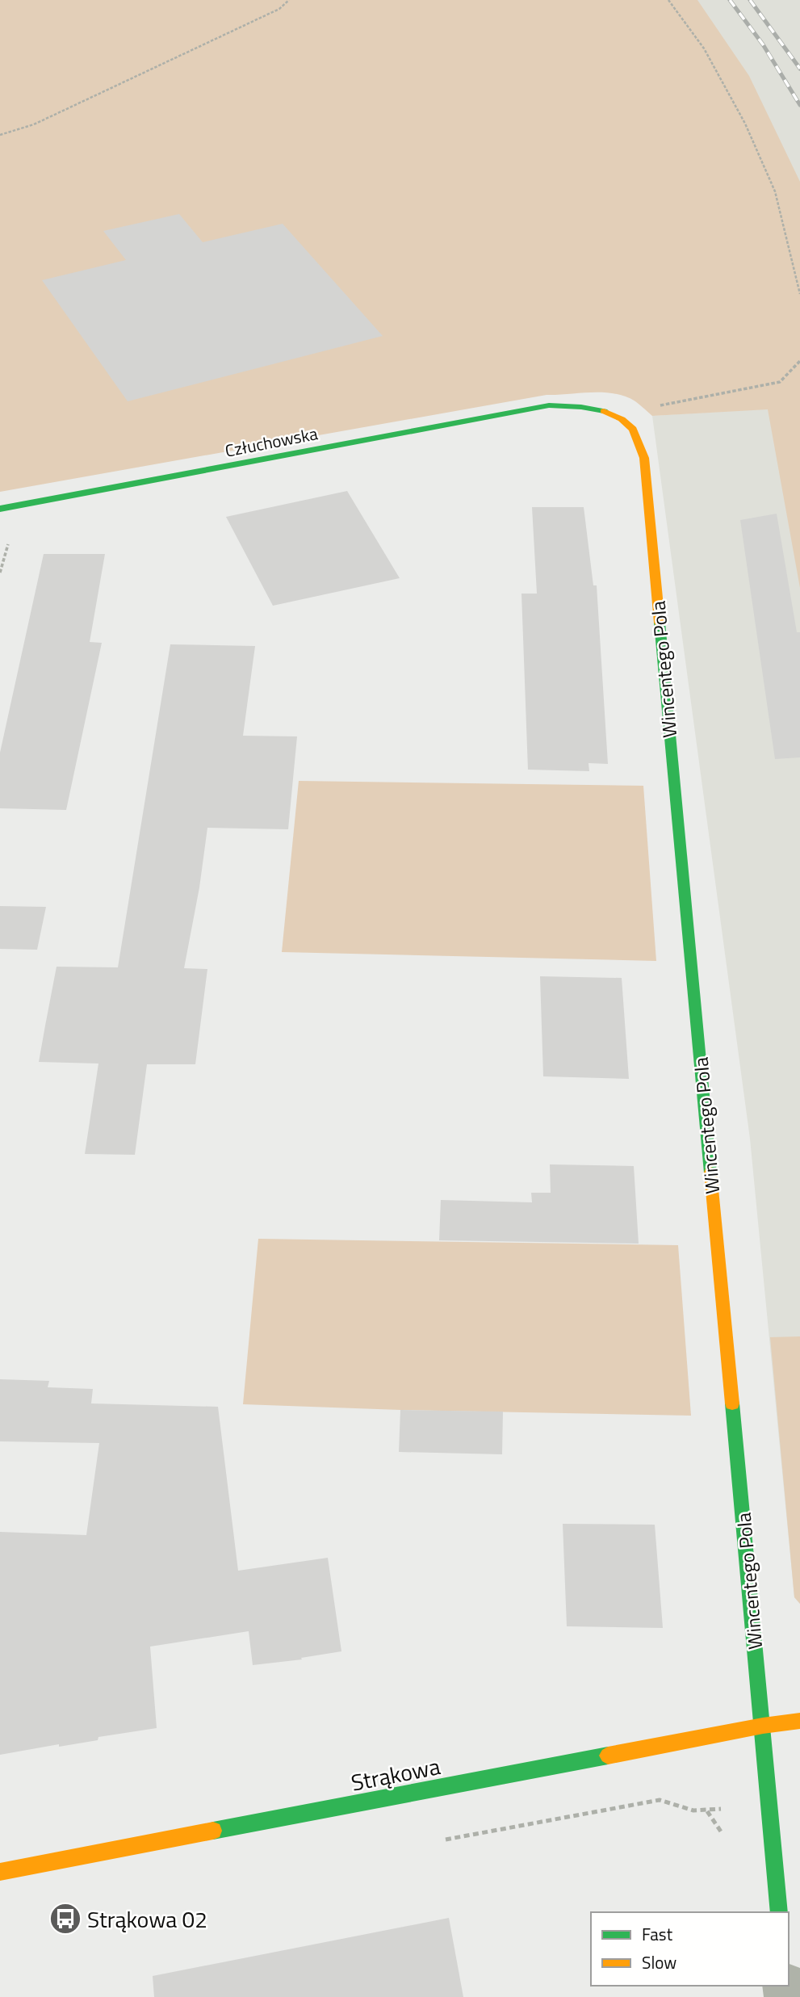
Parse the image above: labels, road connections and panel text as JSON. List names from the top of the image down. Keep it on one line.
{"streets":{"street":["Człuchowska","Wincentego Pola","Strąkowa"]},"crossings":[["Człuchowska","Wincentego Pola"],["Wincentego Pola","Strąkowa"]],"places":{"bus stop":["Strąkowa 02"]},"legend":["Fast","Slow"]}
